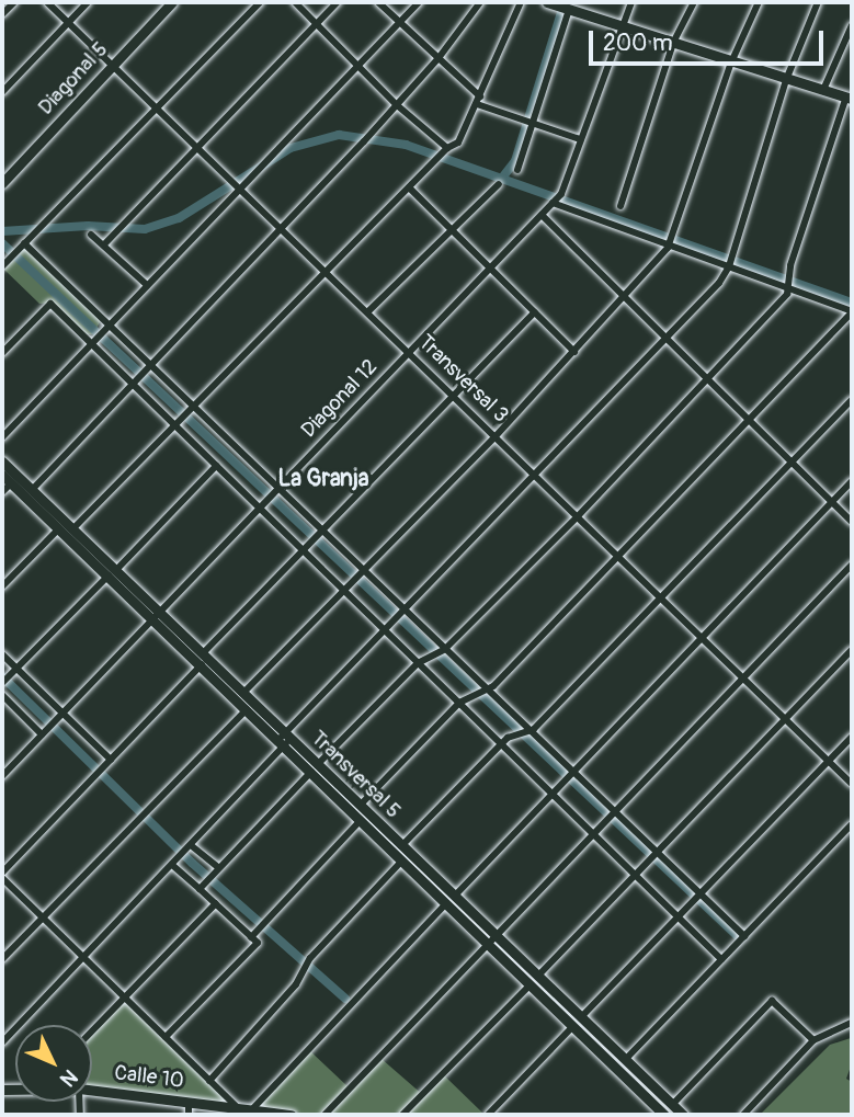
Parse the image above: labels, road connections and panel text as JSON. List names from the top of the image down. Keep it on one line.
{"streets":{"street":["Diagonal 5","Transversal 3","Diagonal 12","Transversal 5","Calle 10"]},"crossings":[["Diagonal 5","Transversal 3"],["Transversal 3","Diagonal 12"],["Diagonal 12","Transversal 5"]],"districts":["La Granja"],"scale_bar":"200 m","north":"bottom right"}
